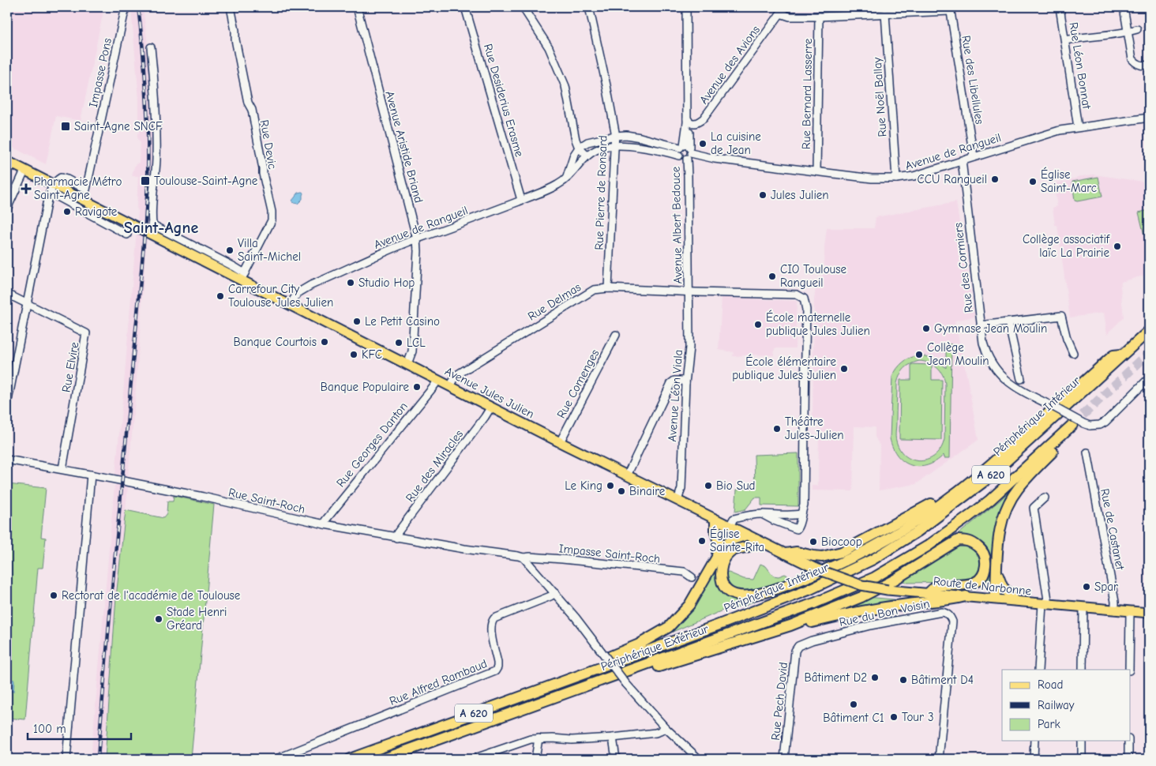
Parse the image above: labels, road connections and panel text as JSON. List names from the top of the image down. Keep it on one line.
{"streets":{"highway":["Périphérique Intérieur","A 620","Périphérique Extérieur"],"main road":["Avenue Jules Julien","Route de Narbonne"],"street":["Avenue des Avions","Rue Léon Bonnat","Impasse Pons","Rue des Libellules","Rue Bernard Lasserre","Rue Noël Ballay","Rue Desiderius Erasme","Rue Devic","Avenue Aristide Briand","Avenue de Rangueil","Rue Pierre de Ronsard","Avenue Albert Bedouce","Rue des Cormiers","Rue Delmas","Rue Elvire","Rue Comenges","Avenue Léon Viala","Rue Georges Danton","Rue des Miracles","Rue Saint-Roch","Rue de Castanet","Impasse Saint-Roch","Rue du Bon Voisin","Rue Alfred Rambaud","Rue Pech David"]},"crossings":[["Avenue des Avions","Avenue Albert Bedouce"],["Rue Léon Bonnat","Avenue de Rangueil"],["Impasse Pons","Avenue Jules Julien"],["Rue des Libellules","Avenue de Rangueil"],["Rue Bernard Lasserre","Avenue de Rangueil"],["Rue Noël Ballay","Avenue de Rangueil"],["Rue Desiderius Erasme","Avenue de Rangueil"],["Rue Devic","Avenue Jules Julien"],["Avenue Aristide Briand","Avenue de Rangueil"],["Avenue Aristide Briand","Avenue Jules Julien"],["Avenue de Rangueil","Rue Pierre de Ronsard"],["Avenue de Rangueil","Avenue Albert Bedouce"],["Avenue de Rangueil","Rue des Cormiers"],["Avenue de Rangueil","Avenue Jules Julien"],["Rue Pierre de Ronsard","Rue Delmas"],["Avenue Albert Bedouce","Rue Delmas"],["Avenue Albert Bedouce","Avenue Léon Viala"],["Rue Delmas","Avenue Jules Julien"],["Rue Delmas","Avenue Léon Viala"],["Rue Elvire","Rue Saint-Roch"],["Rue Comenges","Avenue Jules Julien"],["Avenue Jules Julien","Avenue Léon Viala"],["Avenue Jules Julien","Rue Georges Danton"],["Avenue Jules Julien","Rue des Miracles"],["Avenue Jules Julien","Route de Narbonne"],["Rue Georges Danton","Rue Saint-Roch"],["Rue des Miracles","Rue Saint-Roch"],["Rue Saint-Roch","Impasse Saint-Roch"],["Rue de Castanet","Route de Narbonne"],["Rue du Bon Voisin","Rue Pech David"]],"districts":["Saint-Agne"],"places":{"transit":["Saint-Agne SNCF","Toulouse-Saint-Agne"],"other":["La cuisine de Jean","CCU Rangueil","Église Saint-Marc","Jules Julien","Ravigote","Collège associatif laïc La Prairie","Villa Saint-Michel","CIO Toulouse Rangueil","Studio Hop","Carrefour City Toulouse Jules Julien","Le Petit Casino","École maternelle publique Jules Julien","Gymnase Jean Moulin","Banque Courtois","LCL","KFC","Collège Jean Moulin","École élémentaire publique Jules Julien","Banque Populaire","Théâtre Jules-Julien","Le King","Bio Sud","Binaire","Église Sainte-Rita","Biocoop","Spar","Rectorat de l'académie de Toulouse","Stade Henri Gréard","Bâtiment D2","Bâtiment D4","Bâtiment C1","Tour 3"],"health":["Pharmacie Métro Saint-Agne"]},"legend":["Road","Railway","Park"],"scale_bar":"100 m"}
